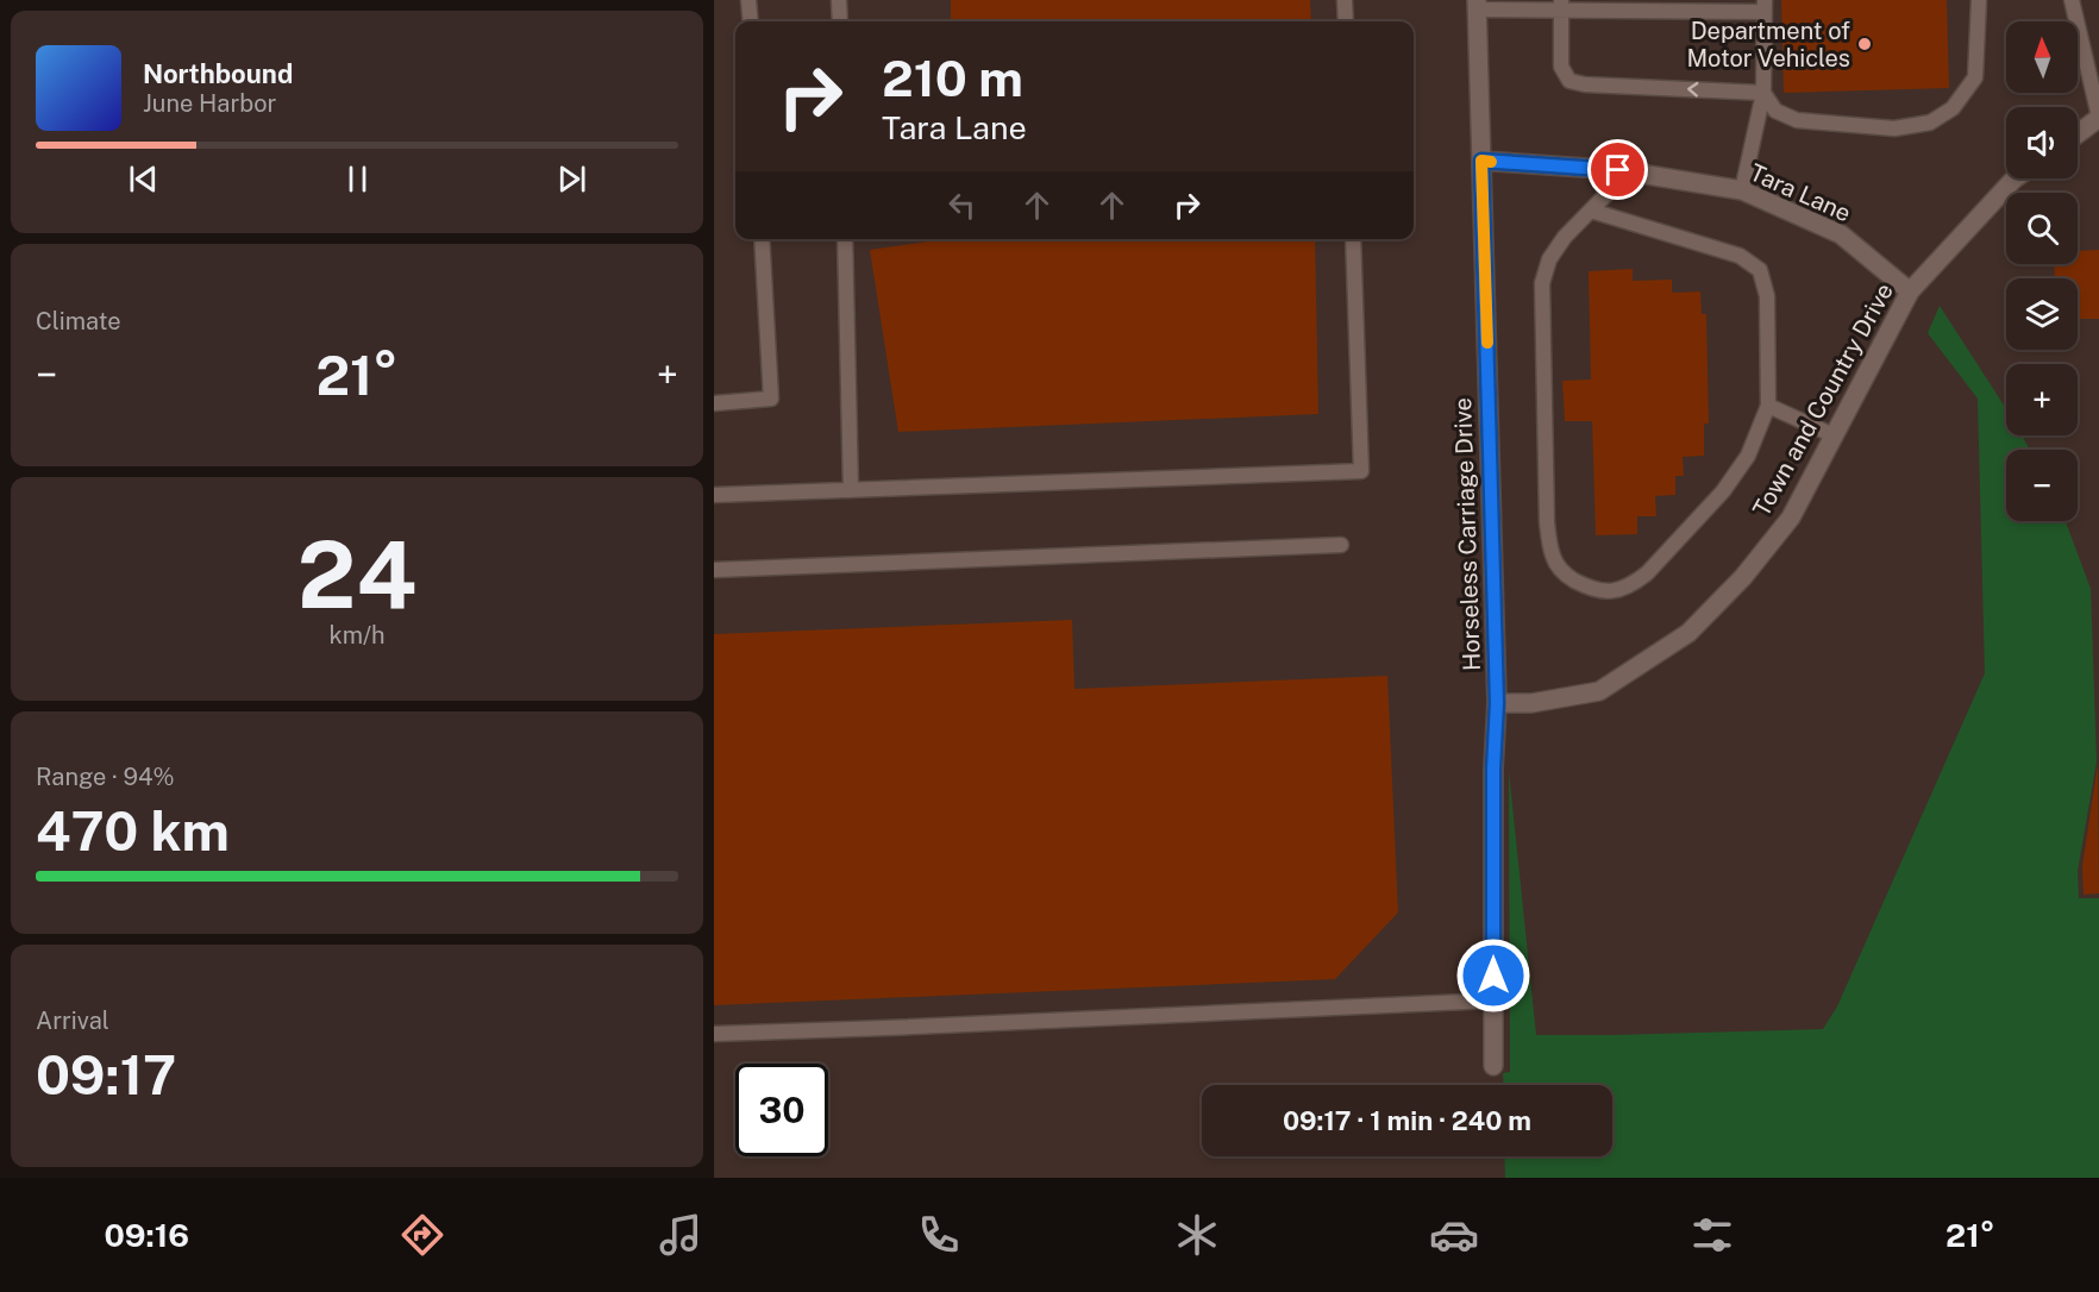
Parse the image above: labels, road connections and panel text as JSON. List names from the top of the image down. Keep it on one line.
{"streets":{"street":["Tara Lane","Town and Country Drive","Horseless Carriage Drive"]},"crossings":[["Tara Lane","Town and Country Drive"],["Tara Lane","Horseless Carriage Drive"],["Town and Country Drive","Horseless Carriage Drive"]],"places":["Department of Motor Vehicles"],"north":"top","page":{"map_buttons":["+","−"],"turn":["210 m","Tara Lane"],"song":["Northbound","June Harbor"],"tile":["Climate",["24","km/h"],["Range · 94%","470 km"],["Arrival","09:17"]],"heat":["−","21°","+"],"limit":"30","trip":"09:17 · 1 min · 240 m","tabs":["09:16","21°"]}}
